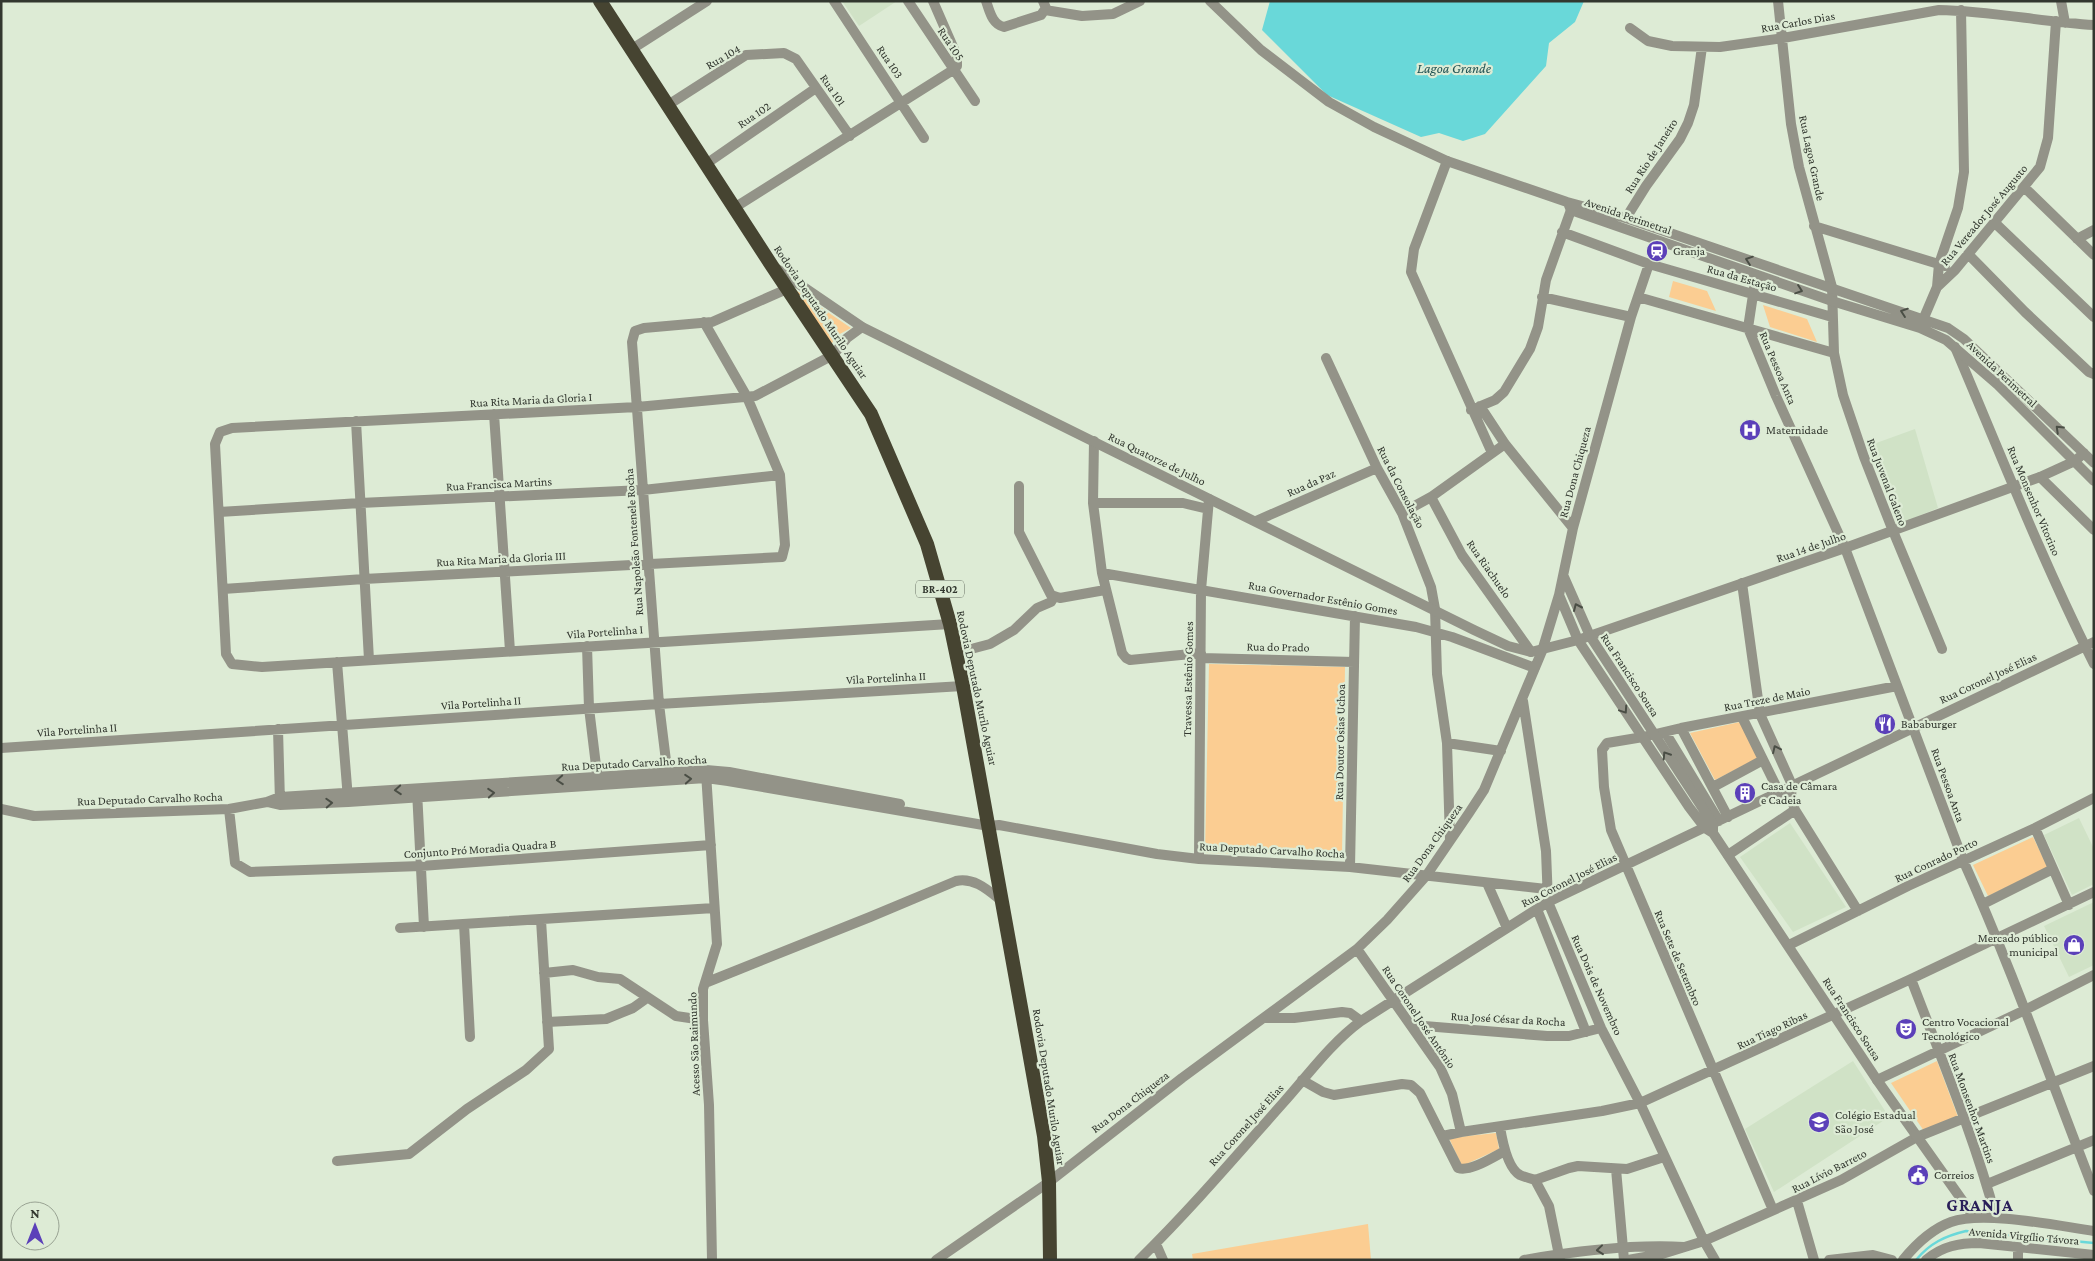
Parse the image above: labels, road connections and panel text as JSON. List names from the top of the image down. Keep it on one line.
{"streets":{"highway":["Rodovia Deputado Murilo Aguiar","BR-402"],"street":["Rua Carlos Dias","Rua 105","Rua 104","Rua 103","Rua 101","Rua 102","Rua Rio de Janeiro","Rua Lagoa Grande","Rua Vereador José Augusto","Avenida Perimetral","Rua da Estação","Rua Pessoa Anta","Rua Rita Maria da Gloria I","Rua Quatorze de Julho","Rua Dona Chiqueza","Rua Juvenal Galeno","Rua da Paz","Rua Francisca Martins","Rua da Consolação","Rua Monsenhor Vitorino","Rua Napoleão Fontenele Rocha","Rua 14 de Julho","Rua Rita Maria da Gloria III","Rua Riachuelo","Rua Governador Estênio Gomes","Vila Portelinha I","Rua do Prado","Rua Francisco Sousa","Vila Portelinha II","Rua Coronel José Elias","Travessa Estênio Gomes","Rua Treze de Maio","Rua Doutor Osias Uchoa","Rua Deputado Carvalho Rocha","Conjunto Pró Moradia Quadra B","Rua Conrado Porto","Rua Sete de Setembro","Rua Dois de Novembro","Rua Coronel José Antônio","Rua José César da Rocha","Rua Tiago Ribas","Acesso São Raimundo","Rua Monsenhor Martins","Rua Lívio Barreto","Avenida Virgílio Távora"]},"crossings":[["Rua Carlos Dias","Rua Rio de Janeiro"],["Rua Carlos Dias","Rua Lagoa Grande"],["Rua Carlos Dias","Rua Vereador José Augusto"],["Rua 104","Rua 101"],["Rua 104","Rodovia Deputado Murilo Aguiar"],["Rua 101","Rua 102"],["Rua 102","Rodovia Deputado Murilo Aguiar"],["Rua Rio de Janeiro","Avenida Perimetral"],["Rua Lagoa Grande","Avenida Perimetral"],["Rua Lagoa Grande","Rua da Estação"],["Rua Lagoa Grande","Rua Juvenal Galeno"],["Rua Vereador José Augusto","Avenida Perimetral"],["Avenida Perimetral","Rua Pessoa Anta"],["Avenida Perimetral","Rua Monsenhor Vitorino"],["Avenida Perimetral","Rua 14 de Julho"],["Rua da Estação","Rua Pessoa Anta"],["Rua da Estação","Rua Dona Chiqueza"],["Rua da Estação","Rua Juvenal Galeno"],["Rodovia Deputado Murilo Aguiar","Rua Rita Maria da Gloria I"],["Rodovia Deputado Murilo Aguiar","Rua Quatorze de Julho"],["Rodovia Deputado Murilo Aguiar","Rua Dona Chiqueza"],["Rodovia Deputado Murilo Aguiar","Vila Portelinha I"],["Rodovia Deputado Murilo Aguiar","Vila Portelinha II"],["Rodovia Deputado Murilo Aguiar","Rua Deputado Carvalho Rocha"],["Rua Pessoa Anta","Rua 14 de Julho"],["Rua Pessoa Anta","Rua Coronel José Elias"],["Rua Pessoa Anta","Rua Treze de Maio"],["Rua Pessoa Anta","Rua Conrado Porto"],["Rua Pessoa Anta","Rua Tiago Ribas"],["Rua Pessoa Anta","Rua Lívio Barreto"],["Rua Rita Maria da Gloria I","Rua Quatorze de Julho"],["Rua Rita Maria da Gloria I","Rua Francisca Martins"],["Rua Rita Maria da Gloria I","Rua Napoleão Fontenele Rocha"],["Rua Quatorze de Julho","Rua Dona Chiqueza"],["Rua Quatorze de Julho","Rua da Paz"],["Rua Quatorze de Julho","Rua da Consolação"],["Rua Quatorze de Julho","Rua 14 de Julho"],["Rua Quatorze de Julho","Rua Riachuelo"],["Rua Quatorze de Julho","Travessa Estênio Gomes"],["Rua Dona Chiqueza","Rua da Consolação"],["Rua Dona Chiqueza","Rua 14 de Julho"],["Rua Dona Chiqueza","Rua Riachuelo"],["Rua Dona Chiqueza","Rua Governador Estênio Gomes"],["Rua Dona Chiqueza","Rua Francisco Sousa"],["Rua Dona Chiqueza","Rua Deputado Carvalho Rocha"],["Rua Dona Chiqueza","Rua Dois de Novembro"],["Rua Dona Chiqueza","Rua Coronel José Antônio"],["Rua Juvenal Galeno","Rua 14 de Julho"],["Rua da Paz","Rua da Consolação"],["Rua Francisca Martins","Rua Napoleão Fontenele Rocha"],["Rua Francisca Martins","Rua Rita Maria da Gloria III"],["Rua da Consolação","Rua Governador Estênio Gomes"],["Rua Monsenhor Vitorino","Rua 14 de Julho"],["Rua Monsenhor Vitorino","Rua Coronel José Elias"],["Rua Napoleão Fontenele Rocha","Rua Rita Maria da Gloria III"],["Rua Napoleão Fontenele Rocha","Vila Portelinha I"],["Rua Napoleão Fontenele Rocha","Vila Portelinha II"],["Rua Napoleão Fontenele Rocha","Rua Deputado Carvalho Rocha"],["Rua 14 de Julho","Rua Riachuelo"],["Rua 14 de Julho","Rua Francisco Sousa"],["Rua Rita Maria da Gloria III","Vila Portelinha I"],["Rua Governador Estênio Gomes","Travessa Estênio Gomes"],["Rua Governador Estênio Gomes","Rua Doutor Osias Uchoa"],["Rua do Prado","Travessa Estênio Gomes"],["Rua do Prado","Rua Doutor Osias Uchoa"],["Rua Francisco Sousa","Rua Coronel José Elias"],["Rua Francisco Sousa","Rua Treze de Maio"],["Rua Francisco Sousa","Rua Conrado Porto"],["Rua Francisco Sousa","Rua Sete de Setembro"],["Rua Francisco Sousa","Rua Tiago Ribas"],["Rua Francisco Sousa","Rua Lívio Barreto"],["Rua Francisco Sousa","Avenida Virgílio Távora"],["Rua Coronel José Elias","Rua Sete de Setembro"],["Rua Coronel José Elias","Rua Dois de Novembro"],["Rua Coronel José Elias","Rua Coronel José Antônio"],["Travessa Estênio Gomes","Rua Deputado Carvalho Rocha"],["Rua Treze de Maio","Rua Sete de Setembro"],["Rua Doutor Osias Uchoa","Rua Deputado Carvalho Rocha"],["Rua Deputado Carvalho Rocha","Conjunto Pró Moradia Quadra B"],["Rua Deputado Carvalho Rocha","Rua Dois de Novembro"],["Rua Deputado Carvalho Rocha","Acesso São Raimundo"],["Conjunto Pró Moradia Quadra B","Acesso São Raimundo"],["Rua Sete de Setembro","Rua Tiago Ribas"],["Rua Sete de Setembro","Rua Lívio Barreto"],["Rua Dois de Novembro","Rua José César da Rocha"],["Rua Dois de Novembro","Rua Tiago Ribas"],["Rua Dois de Novembro","Rua Lívio Barreto"],["Rua Coronel José Antônio","Rua José César da Rocha"],["Rua Coronel José Antônio","Rua Tiago Ribas"],["Rua Tiago Ribas","Rua Monsenhor Martins"],["Rua Monsenhor Martins","Rua Lívio Barreto"],["Rua Monsenhor Martins","Avenida Virgílio Távora"]],"districts":["GRANJA"],"water":["Lagoa Grande"],"places":{"station":["Granja"],"hospital":["Maternidade"],"restaurant":["Bababurger"],"building":["Casa de Câmara e Cadeia"],"shop":["Mercado público municipal"],"theatre":["Centro Vocacional Tecnológico"],"school or university":["Colégio Estadual São José"],"public building":["Correios"]},"north":"top"}
